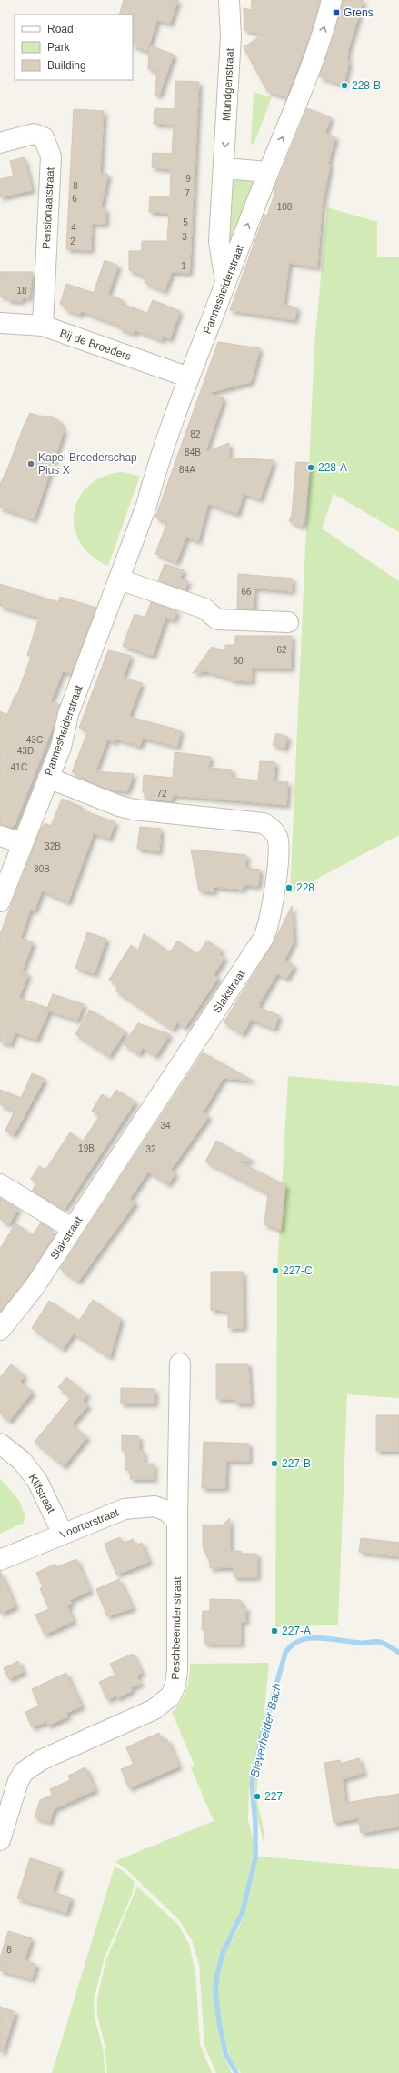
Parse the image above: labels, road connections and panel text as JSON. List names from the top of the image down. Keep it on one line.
{"streets":{"street":["Mundgenstraat","Pensionaatstraat","Pannesheiderstraat","Bij de Broeders","Slakstraat","Klifstraat","Voorterstraat","Peschbeemdenstraat"]},"crossings":[["Mundgenstraat","Pannesheiderstraat"],["Pensionaatstraat","Bij de Broeders"],["Pannesheiderstraat","Bij de Broeders"],["Pannesheiderstraat","Slakstraat"],["Klifstraat","Voorterstraat"],["Voorterstraat","Peschbeemdenstraat"]],"one_way":["Mundgenstraat"],"water":["Bleyerheider Bach"],"places":{"transit":["Grens"],"other":["228-B","Kapel Broederschap Pius X","228-A","228","227-C","227-B","227-A","227"]},"house_numbers":["9","8","7","6","108","5","4","3","2","1","18","82","84B","84A","66","62","60","43C","43D","41C","72","32B","30B","34","19B","32","8"],"legend":["Road","Park","Building"]}
